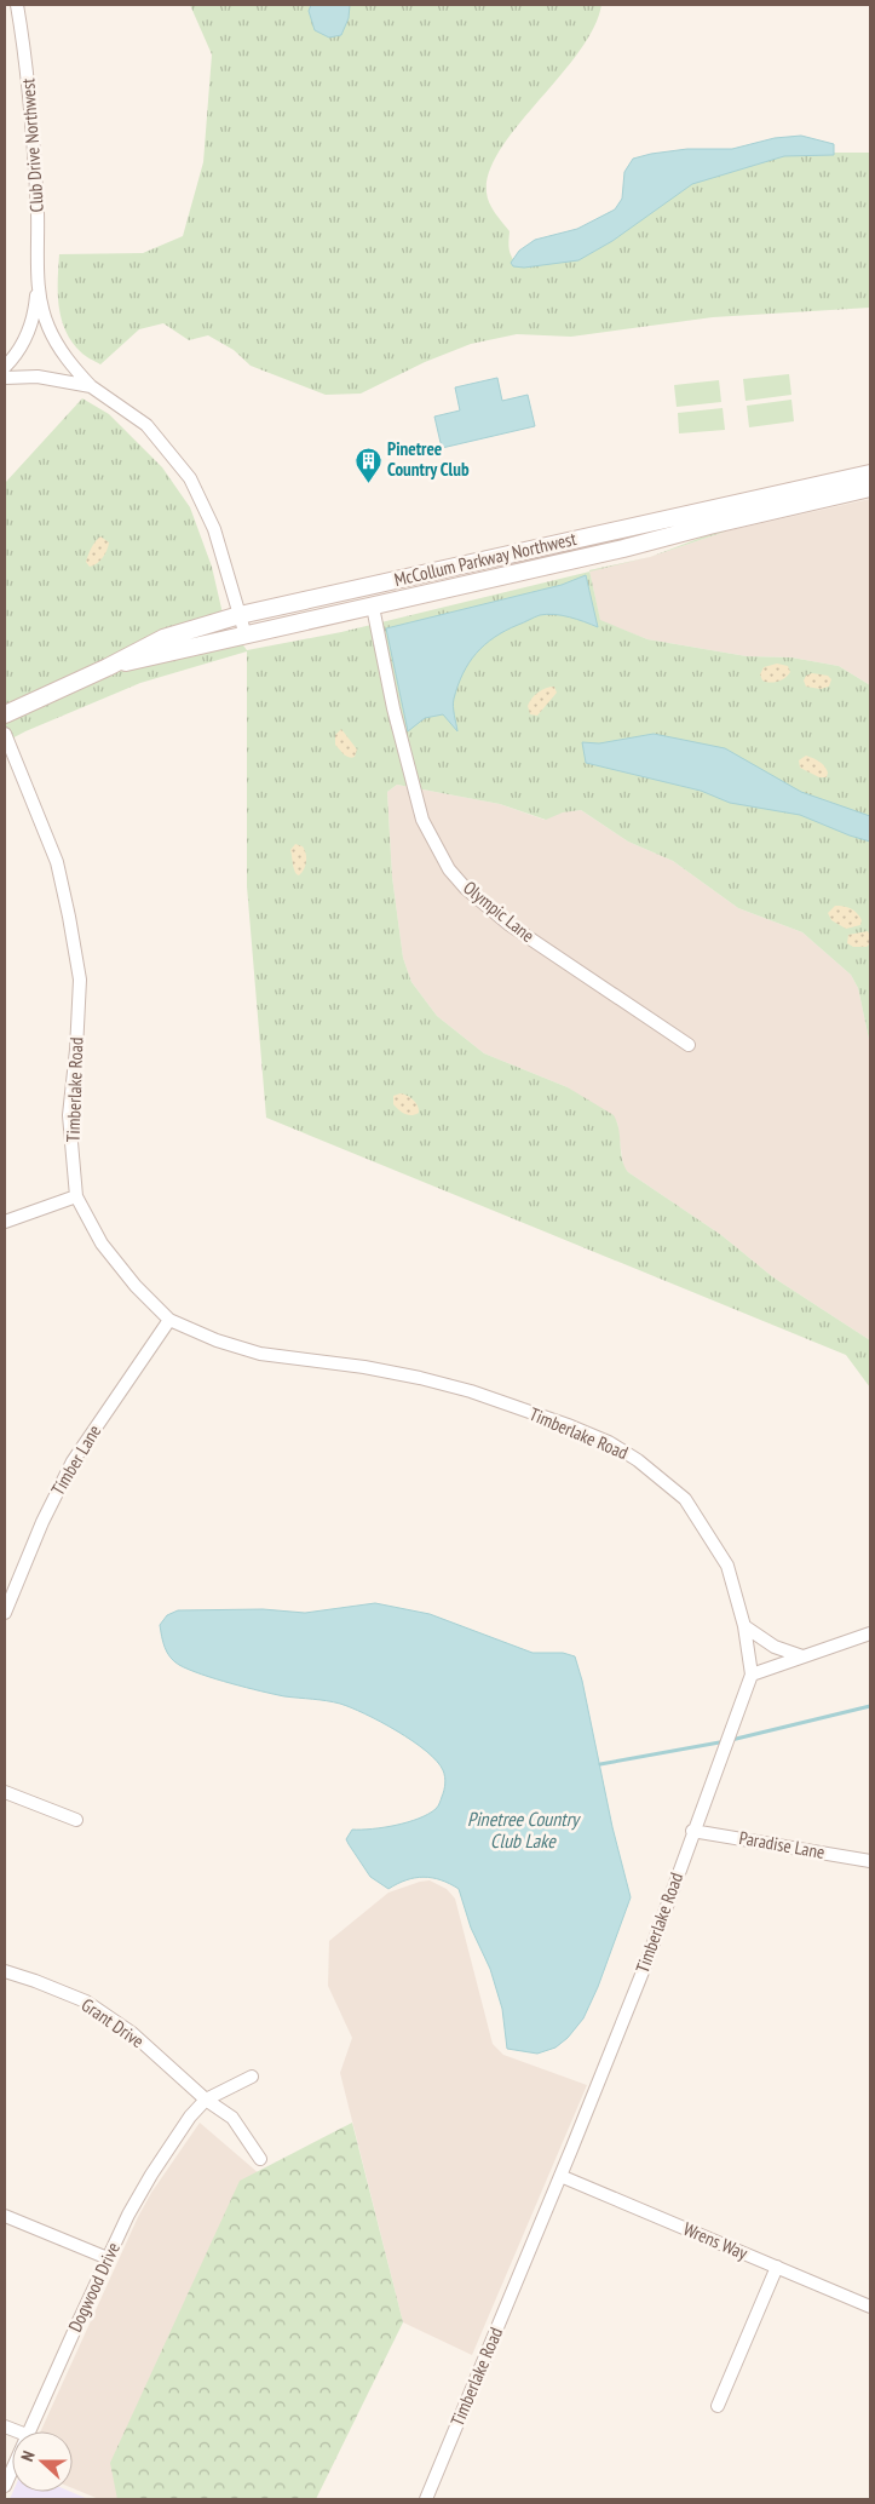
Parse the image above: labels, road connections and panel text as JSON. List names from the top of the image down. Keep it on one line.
{"streets":{"street":["Club Drive Northwest","McCollum Parkway Northwest","Olympic Lane","Timberlake Road","Timber Lane","Paradise Lane","Grant Drive","Wrens Way","Dogwood Drive"]},"crossings":[["McCollum Parkway Northwest","Olympic Lane"],["Timberlake Road","Timber Lane"],["Timberlake Road","Paradise Lane"],["Timberlake Road","Wrens Way"],["Grant Drive","Dogwood Drive"]],"water":["Pinetree Country Club Lake"],"places":{"building":["Pinetree Country Club"]},"north":"left"}
